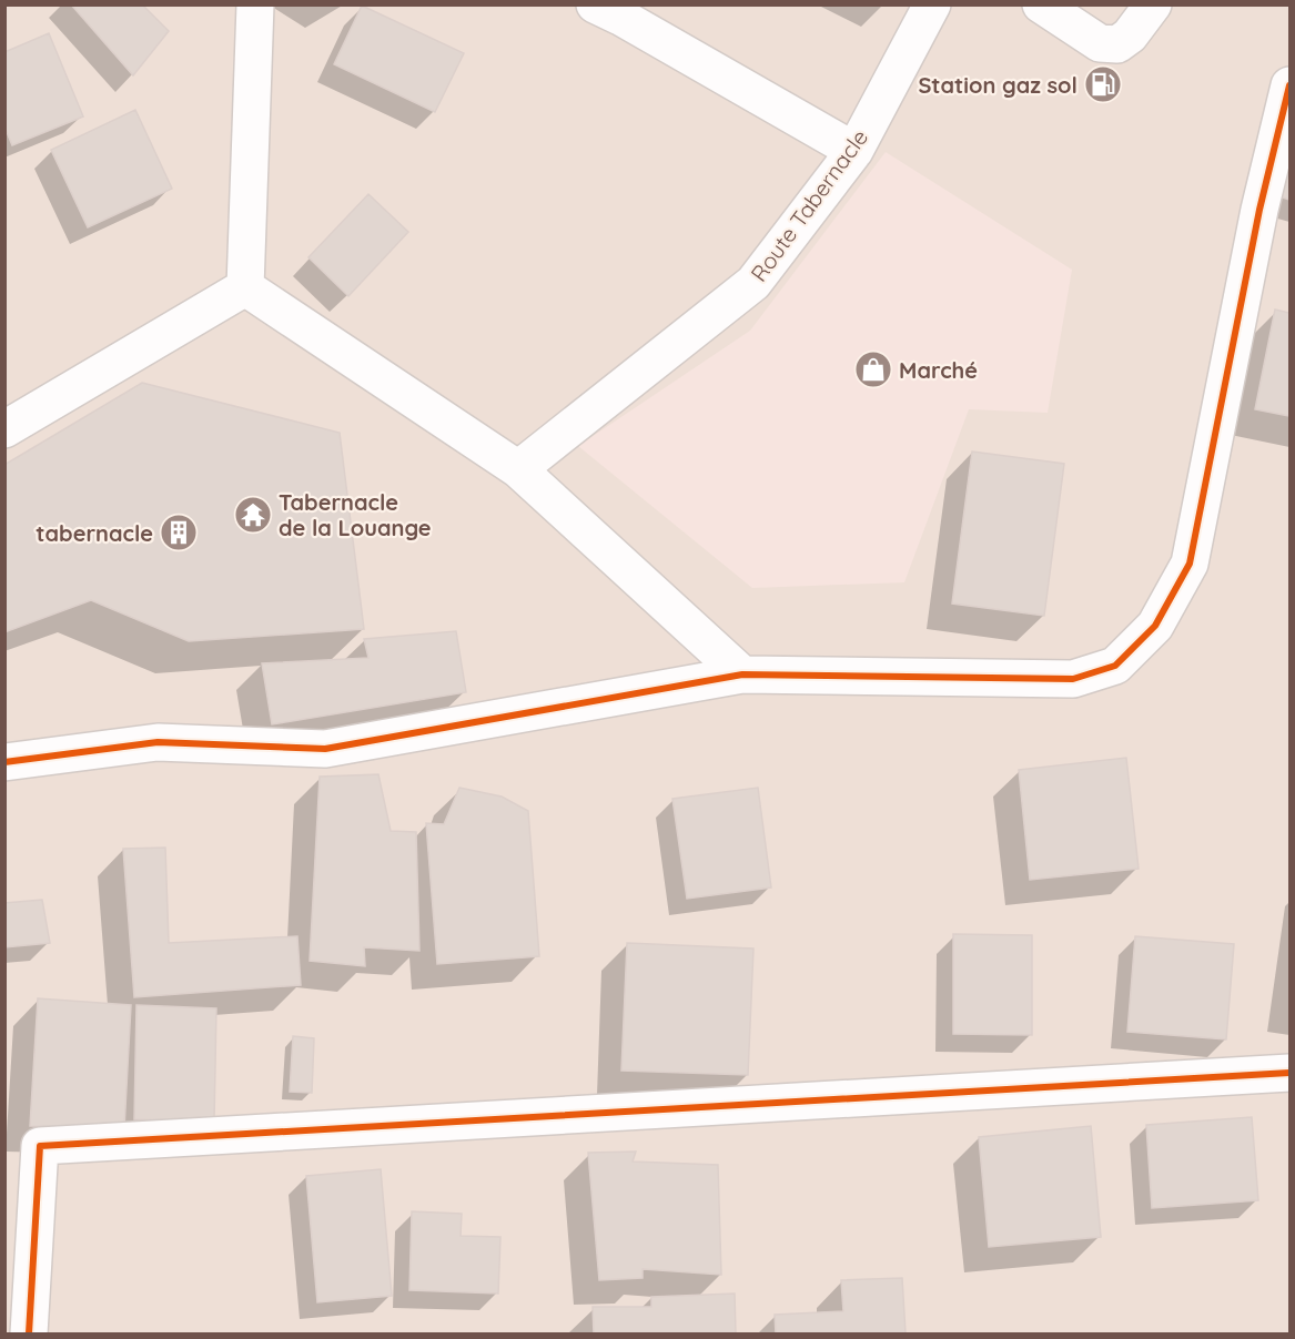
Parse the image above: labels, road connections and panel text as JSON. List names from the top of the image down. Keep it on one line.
{"streets":{"street":["Route Tabernacle"]},"places":{"fuel station":["Station gaz sol"],"shop":["Marché"],"temple":["Tabernacle de la Louange"],"building":["tabernacle"]}}
